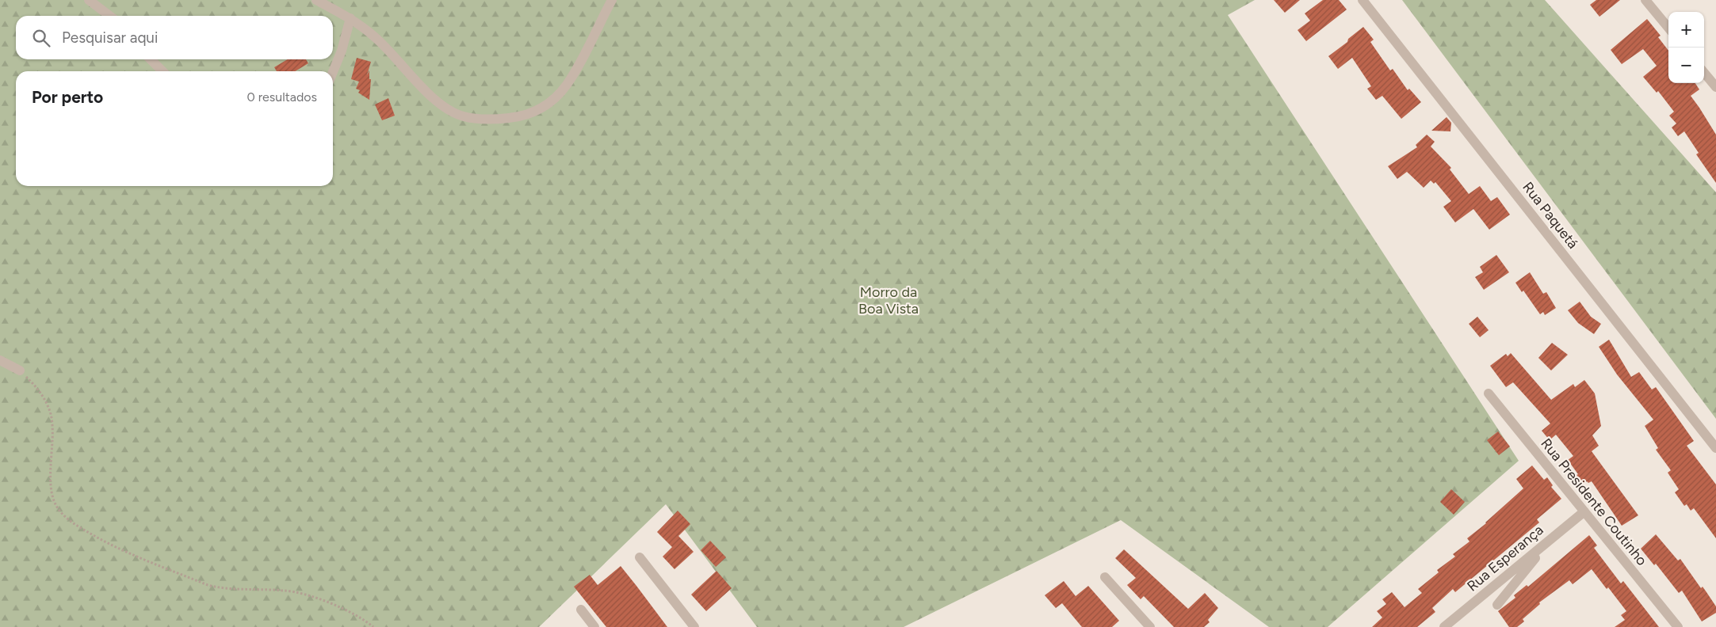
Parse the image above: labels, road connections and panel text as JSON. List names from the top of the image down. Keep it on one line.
{"streets":{"street":["Rua Paquetá","Rua Presidente Coutinho","Rua Esperança"]},"crossings":[["Rua Presidente Coutinho","Rua Esperança"]],"parks":["Morro da Boa Vista"],"page":{"map_buttons":["+","−"],"search":"Pesquisar aqui","heading":["Por perto","0 resultados"]}}
